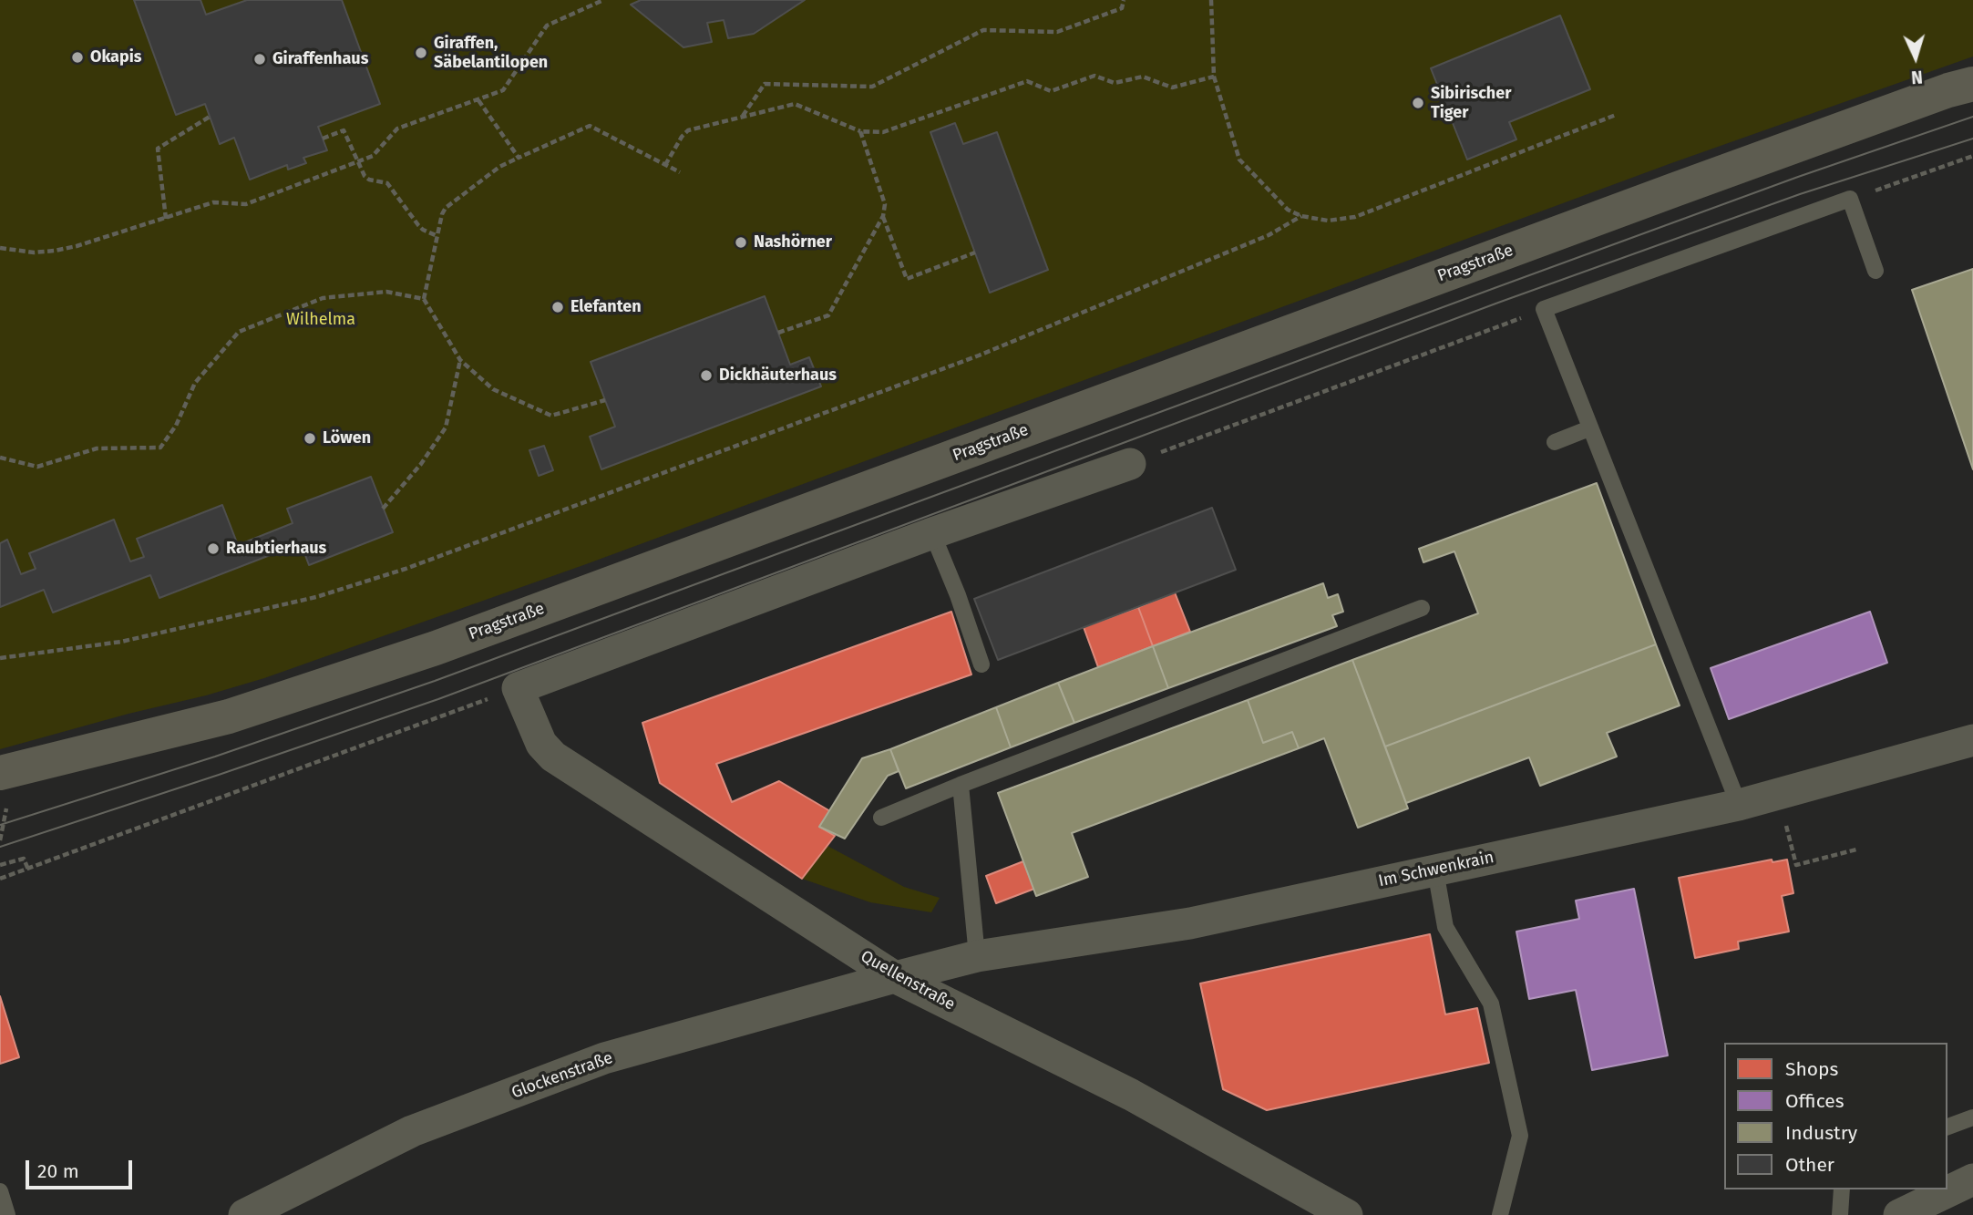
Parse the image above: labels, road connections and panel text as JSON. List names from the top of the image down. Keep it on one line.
{"streets":{"main road":["Pragstraße"],"street":["Im Schwenkrain","Quellenstraße","Glockenstraße"]},"crossings":[["Im Schwenkrain","Quellenstraße"],["Im Schwenkrain","Glockenstraße"],["Quellenstraße","Glockenstraße"]],"parks":["Wilhelma"],"places":["Giraffen, Säbelantilopen","Okapis","Giraffenhaus","Sibirischer Tiger","Nashörner","Elefanten","Dickhäuterhaus","Löwen","Raubtierhaus"],"legend":["Shops","Offices","Industry","Other"],"scale_bar":"20 m","north":"bottom"}
